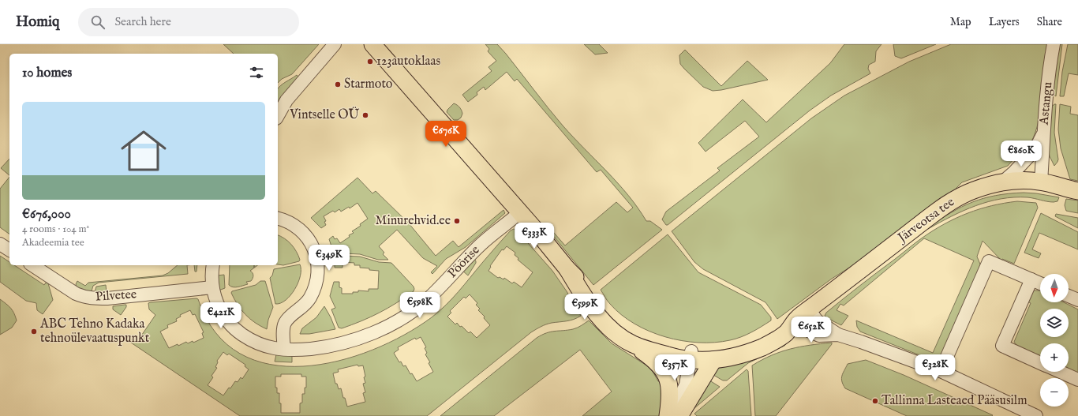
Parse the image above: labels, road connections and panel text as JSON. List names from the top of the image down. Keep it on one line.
{"streets":{"main road":["Järveotsa tee"],"street":["Astangu","Pöörise","Pilvetee"]},"crossings":[["Astangu","Järveotsa tee"],["Pöörise","Pilvetee"]],"places":["123autoklaas","Starmoto","Vintselle OÜ","Minurehvid.ee","ABC Tehno Kadaka tehnoülevaatuspunkt","Tallinna Lasteaed Pääsusilm"],"north":"bottom","page":{"header":"Homiq","search":"Search here","nav":["Map","Layers","Share"],"heading":"10 homes","list":[{"name":"€676,000","note":"4 rooms · 104 m² · Akadeemia tee"}],"price":["€676K","€860K","€333K","€349K","€598K","€599K","€421K","€652K","€357K","€328K"],"map_buttons":["+","−"]}}
